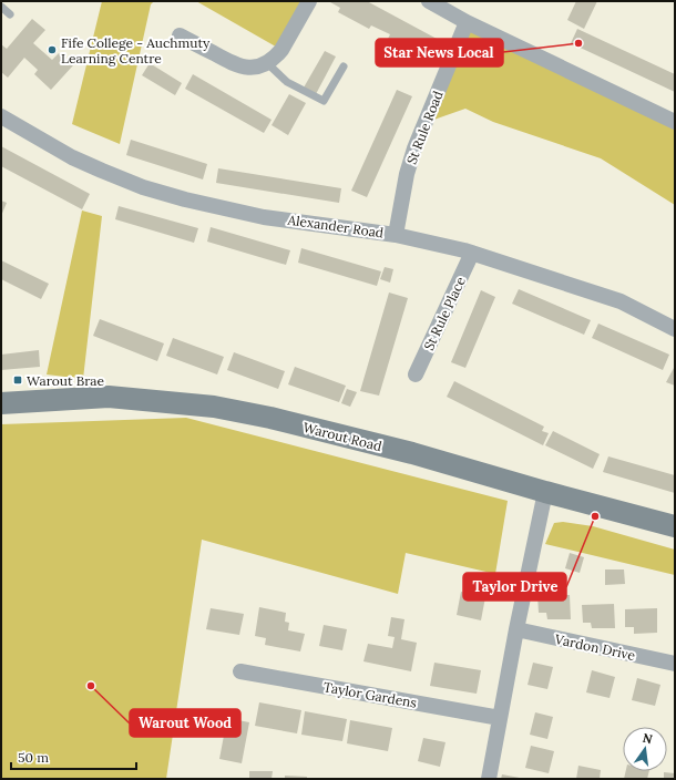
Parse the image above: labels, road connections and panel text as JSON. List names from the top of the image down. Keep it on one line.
{"streets":{"street":["St Rule Road","Alexander Road","St Rule Place","Warout Road","Vardon Drive","Taylor Gardens"]},"crossings":[["St Rule Road","Alexander Road"],["Alexander Road","St Rule Place"]],"places":{"other":["Star News Local","Fife College - Auchmuty Learning Centre","Taylor Drive","Warout Wood"],"transit":["Warout Brae"]},"scale_bar":"50 m","north":"top"}
